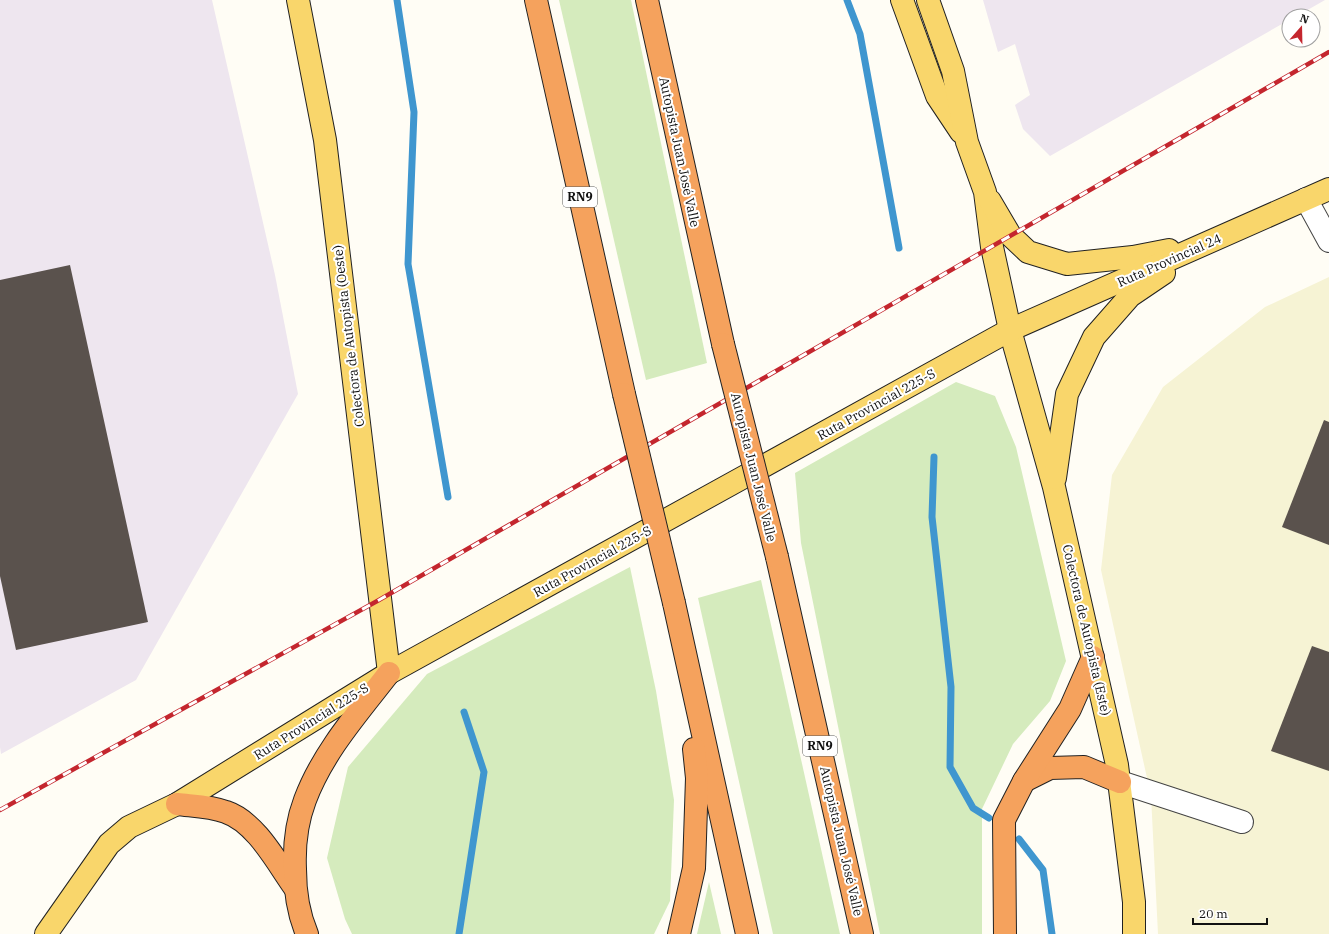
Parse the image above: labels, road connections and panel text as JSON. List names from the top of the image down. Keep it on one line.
{"streets":{"highway":["Autopista Juan José Valle","RN9"],"main road":["Ruta Provincial 24","Colectora de Autopista (Oeste)","Ruta Provincial 225-S","Colectora de Autopista (Este)"]},"crossings":[["Ruta Provincial 24","Ruta Provincial 225-S"],["Ruta Provincial 24","Colectora de Autopista (Este)"],["Colectora de Autopista (Oeste)","Ruta Provincial 225-S"],["Ruta Provincial 225-S","Colectora de Autopista (Este)"]],"scale_bar":"20 m","north":"top"}
